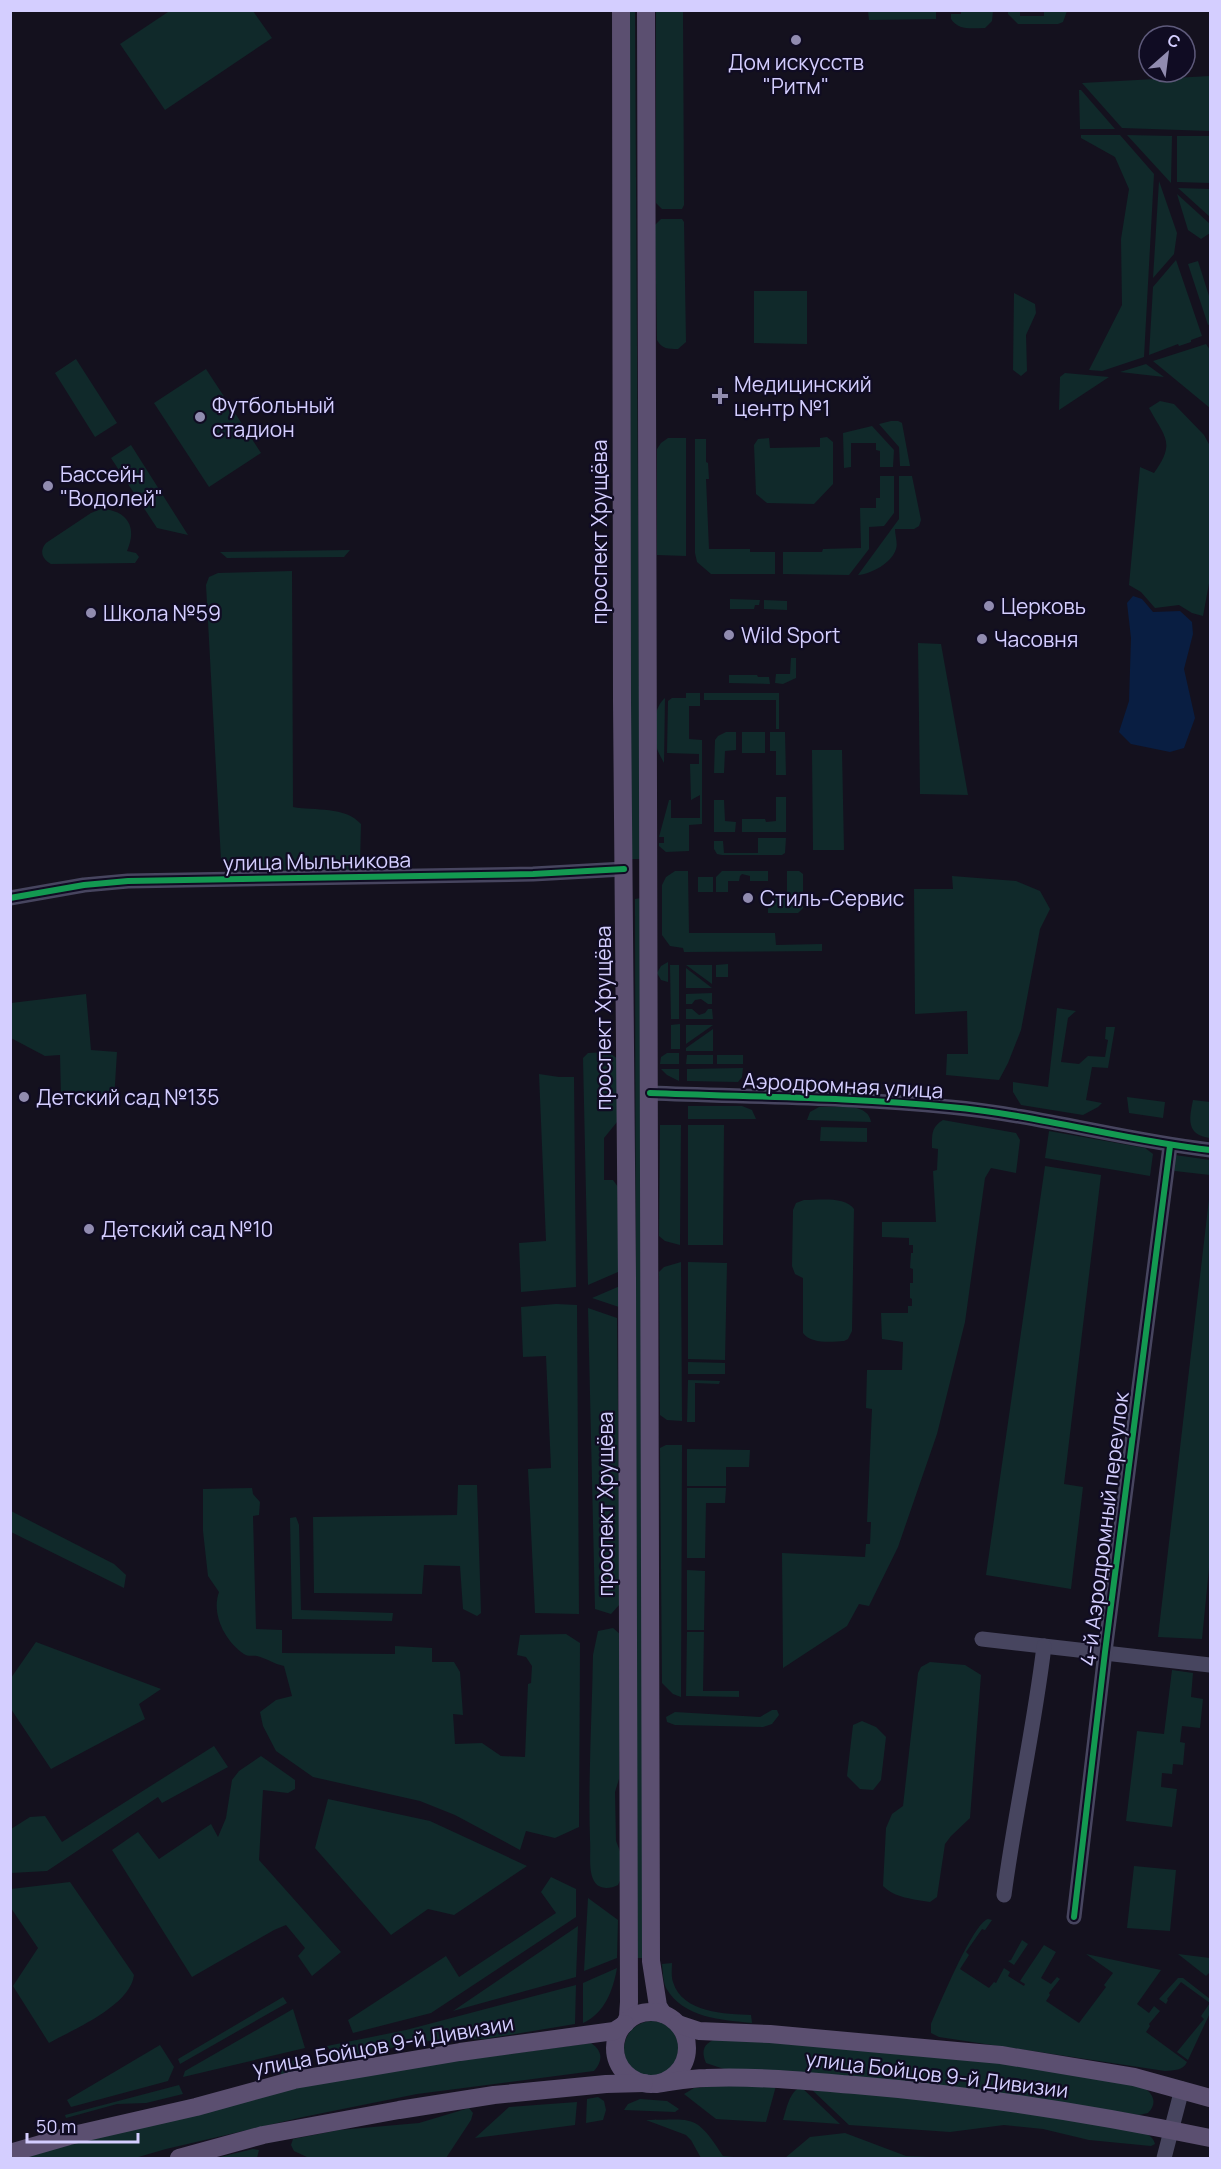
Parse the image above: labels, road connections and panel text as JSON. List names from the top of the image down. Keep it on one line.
{"streets":{"main road":["проспект Хрущёва","улица Бойцов 9-й Дивизии"],"street":["улица Мыльникова","Аэродромная улица","4-й Аэродромный переулок"]},"crossings":[["проспект Хрущёва","улица Мыльникова"],["проспект Хрущёва","улица Бойцов 9-й Дивизии"],["Аэродромная улица","4-й Аэродромный переулок"]],"places":{"other":["Дом искусств \"Ритм\"","Футбольный стадион","Бассейн \"Водолей\"","Церковь","Школа №59","Wild Sport","Часовня","Стиль-Сервис","Детский сад №135","Детский сад №10"],"health":["Медицинский центр №1"]},"scale_bar":"50 m","north":"top right"}
